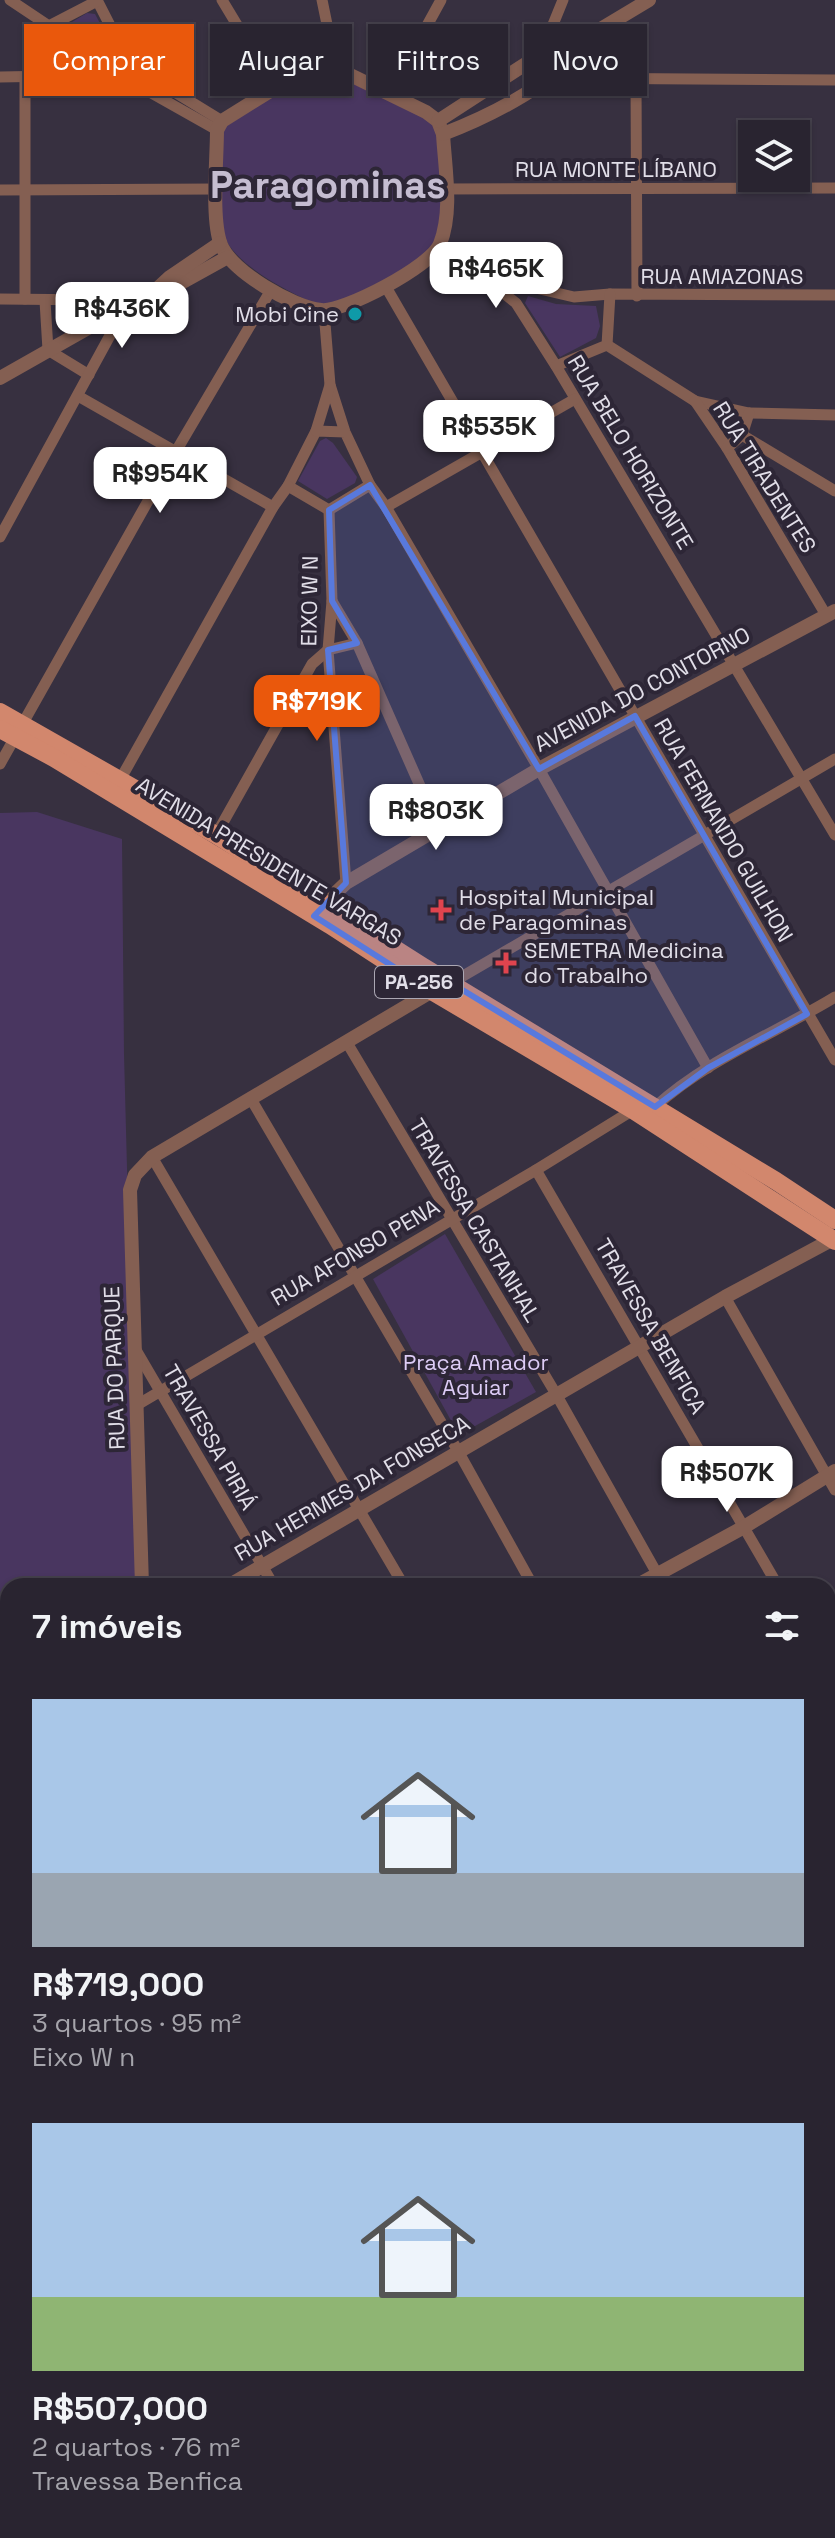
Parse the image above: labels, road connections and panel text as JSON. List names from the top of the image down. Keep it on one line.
{"streets":{"main road":["AVENIDA PRESIDENTE VARGAS","PA-256"],"street":["RUA MONTE LÍBANO","RUA AMAZONAS","RUA BELO HORIZONTE","RUA TIRADENTES","EIXO W N","AVENIDA DO CONTORNO","RUA FERNANDO GUILHON","TRAVESSA CASTANHAL","RUA AFONSO PENA","TRAVESSA BENFICA","RUA DO PARQUE","TRAVESSA PIRIÁ","RUA HERMES DA FONSECA"]},"crossings":[["RUA AMAZONAS","RUA BELO HORIZONTE"],["RUA BELO HORIZONTE","AVENIDA DO CONTORNO"],["RUA TIRADENTES","AVENIDA DO CONTORNO"],["EIXO W N","AVENIDA DO CONTORNO"],["AVENIDA DO CONTORNO","RUA FERNANDO GUILHON"],["AVENIDA DO CONTORNO","AVENIDA PRESIDENTE VARGAS"],["AVENIDA PRESIDENTE VARGAS","RUA AFONSO PENA"],["AVENIDA PRESIDENTE VARGAS","RUA HERMES DA FONSECA"],["TRAVESSA CASTANHAL","RUA AFONSO PENA"],["TRAVESSA CASTANHAL","RUA HERMES DA FONSECA"],["RUA AFONSO PENA","TRAVESSA BENFICA"],["RUA AFONSO PENA","RUA DO PARQUE"],["RUA AFONSO PENA","TRAVESSA PIRIÁ"],["TRAVESSA BENFICA","RUA HERMES DA FONSECA"],["RUA DO PARQUE","TRAVESSA PIRIÁ"],["TRAVESSA PIRIÁ","RUA HERMES DA FONSECA"]],"districts":["Paragominas"],"parks":["Praça Amador Aguiar"],"places":{"other":["Mobi Cine"],"health":["Hospital Municipal de Paragominas","SEMETRA Medicina do Trabalho"]},"page":{"chip":["Comprar","Alugar","Filtros","Novo"],"price":["R$465K","R$436K","R$535K","R$954K","R$719K","R$803K","R$507K"],"heading":"7 imóveis","list":[{"name":"R$719,000","note":"3 quartos · 95 m² · Eixo W n"},{"name":"R$507,000","note":"2 quartos · 76 m² · Travessa Benfica"}]}}
